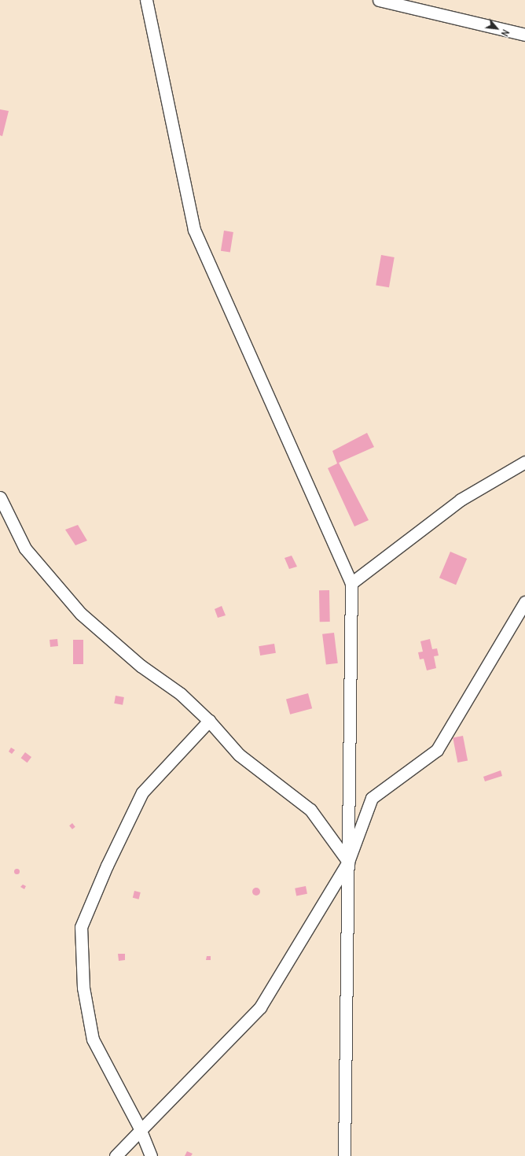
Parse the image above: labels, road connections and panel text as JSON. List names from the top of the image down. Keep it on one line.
{"north":"bottom right"}
